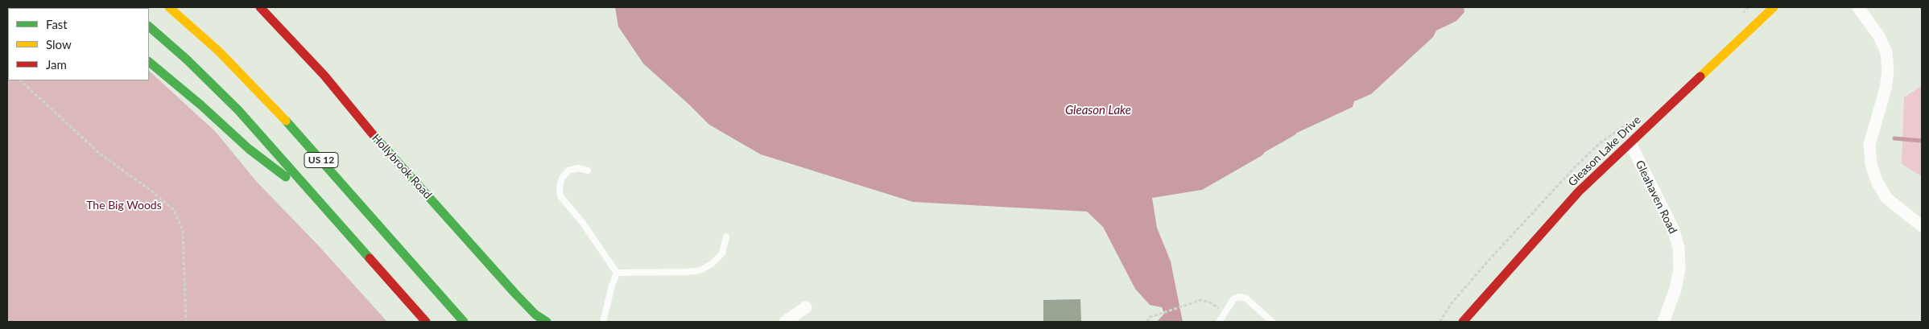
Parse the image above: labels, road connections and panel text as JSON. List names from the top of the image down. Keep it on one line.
{"streets":{"main road":["Gleason Lake Drive","US 12","Hollybrook Road"],"street":["Gleahaven Road"]},"crossings":[["Gleason Lake Drive","Gleahaven Road"]],"water":["Gleason Lake"],"parks":["The Big Woods"],"legend":["Fast","Slow","Jam"]}
